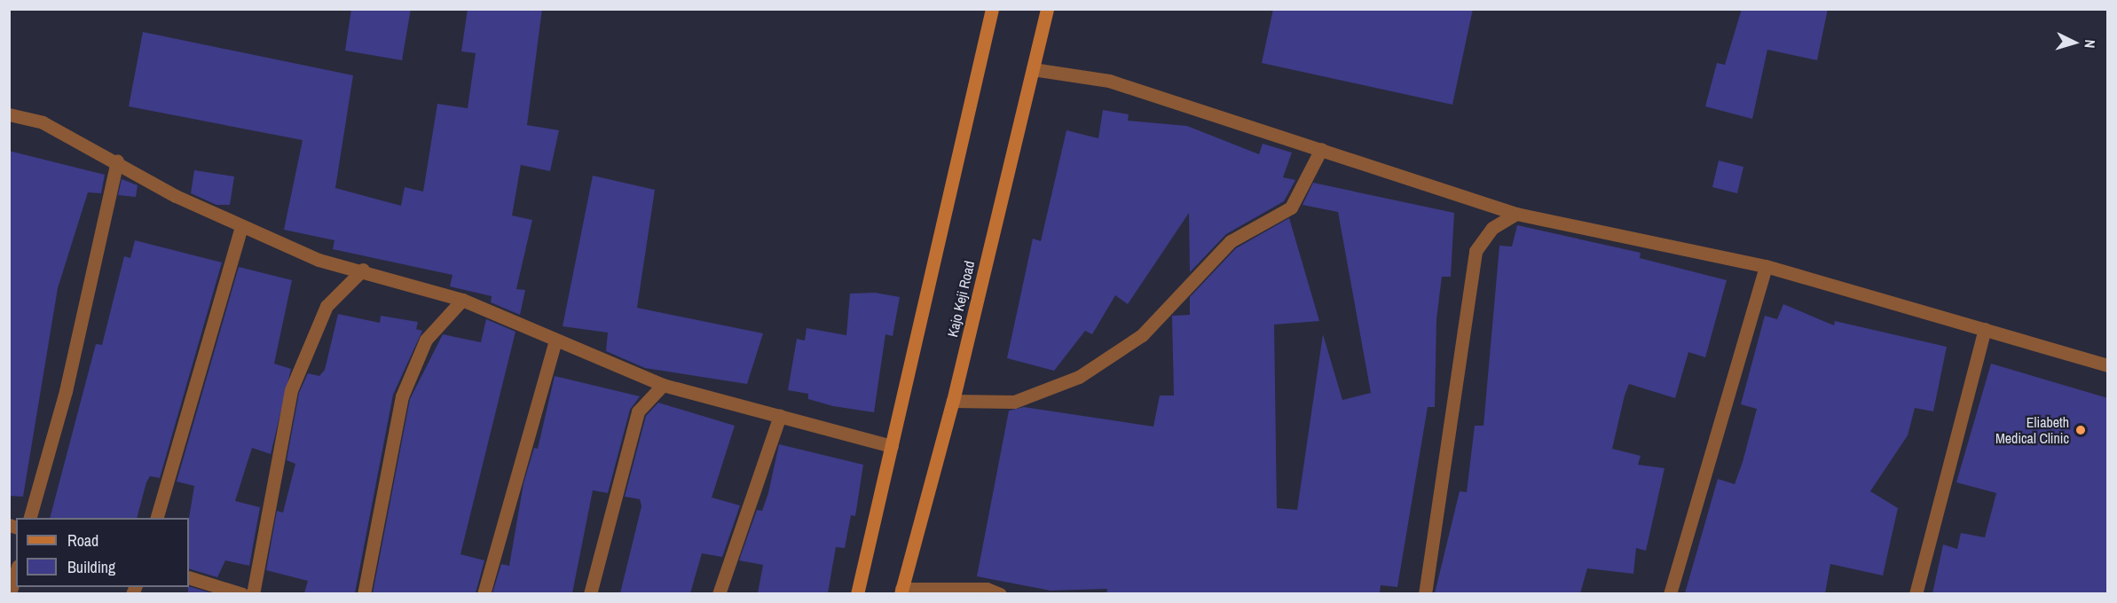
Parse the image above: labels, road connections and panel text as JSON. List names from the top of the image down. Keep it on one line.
{"streets":{"main road":["Kajo Keji Road"]},"places":["Eliabeth Medical Clinic"],"legend":["Road","Building"],"north":"right"}
